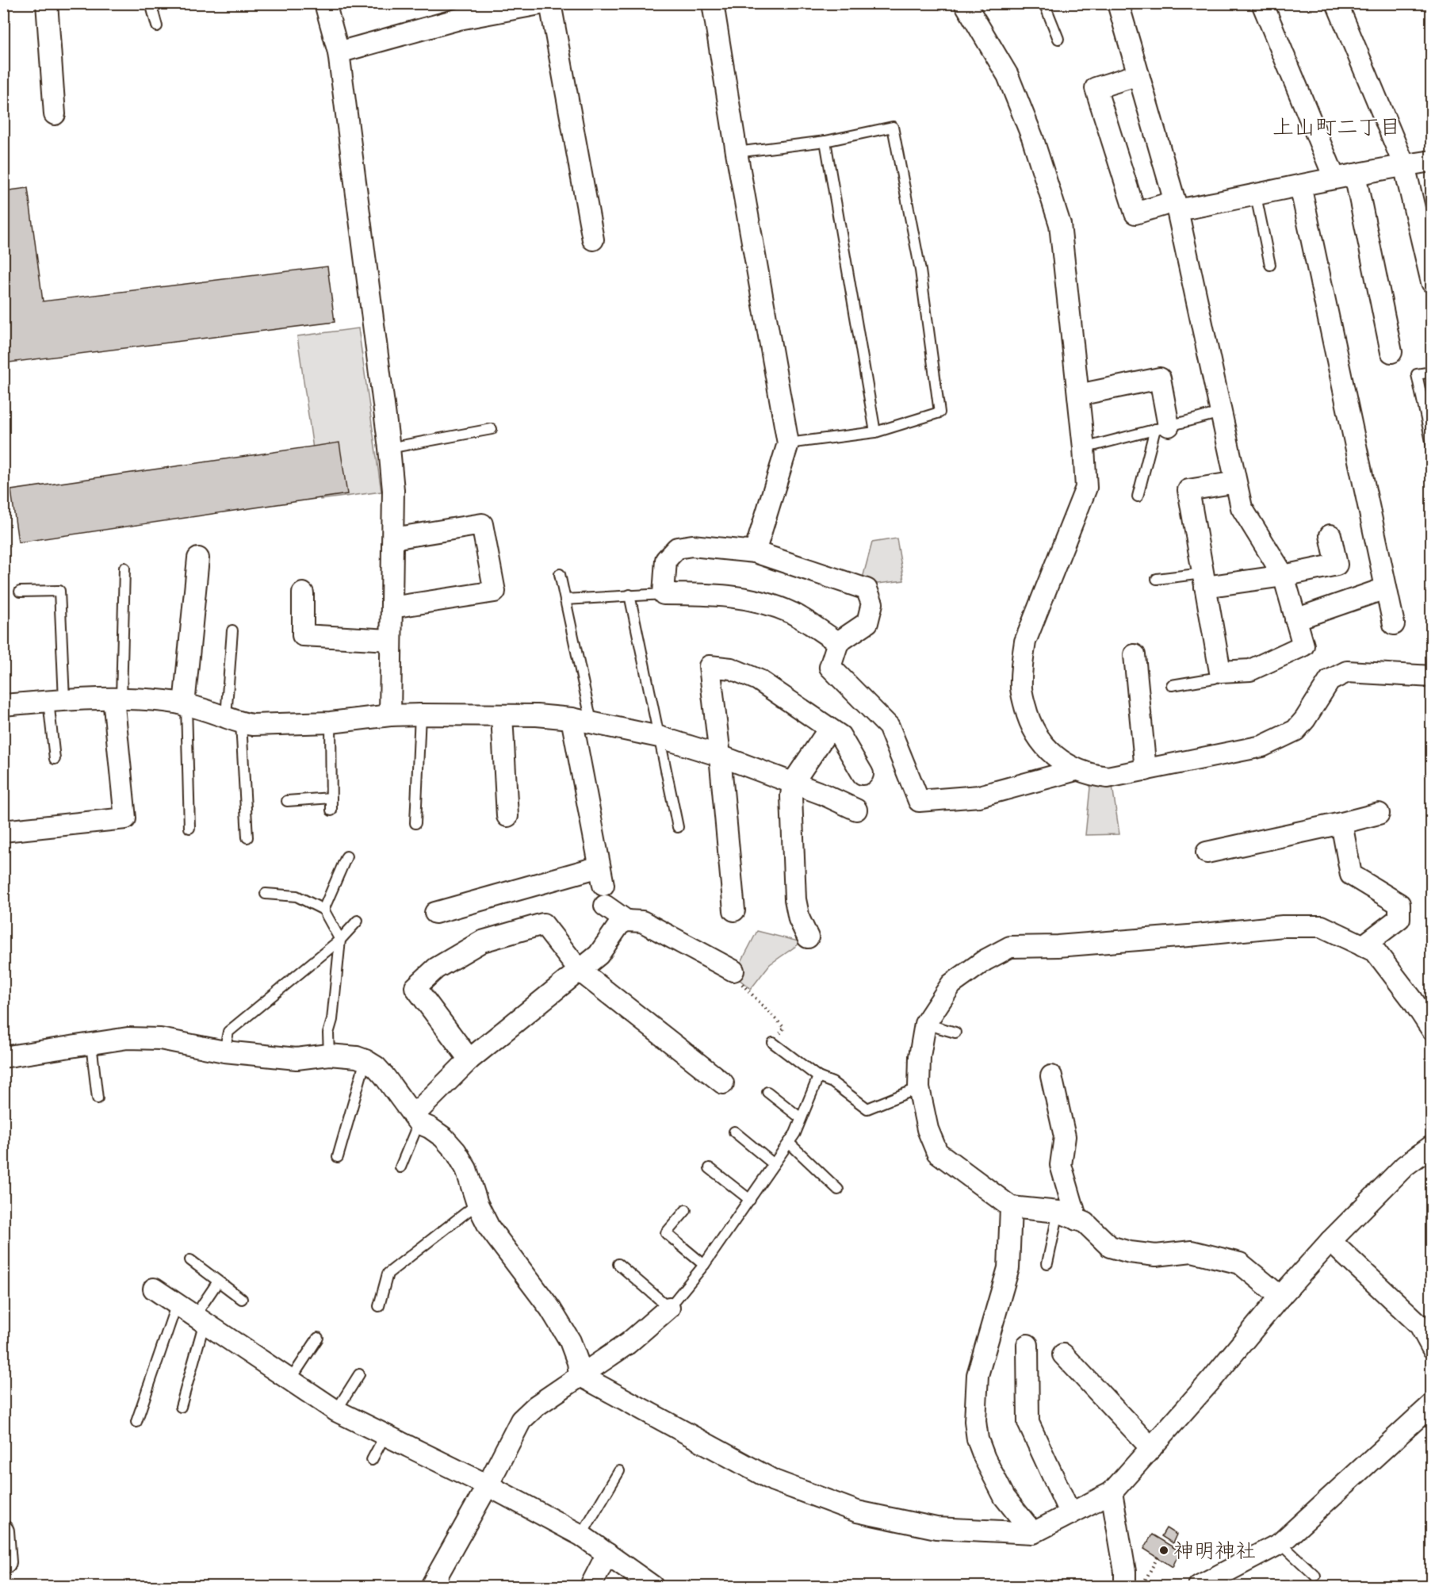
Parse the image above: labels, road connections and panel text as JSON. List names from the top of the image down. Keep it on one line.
{"districts":["上山町二丁目"],"places":["神明神社"]}
